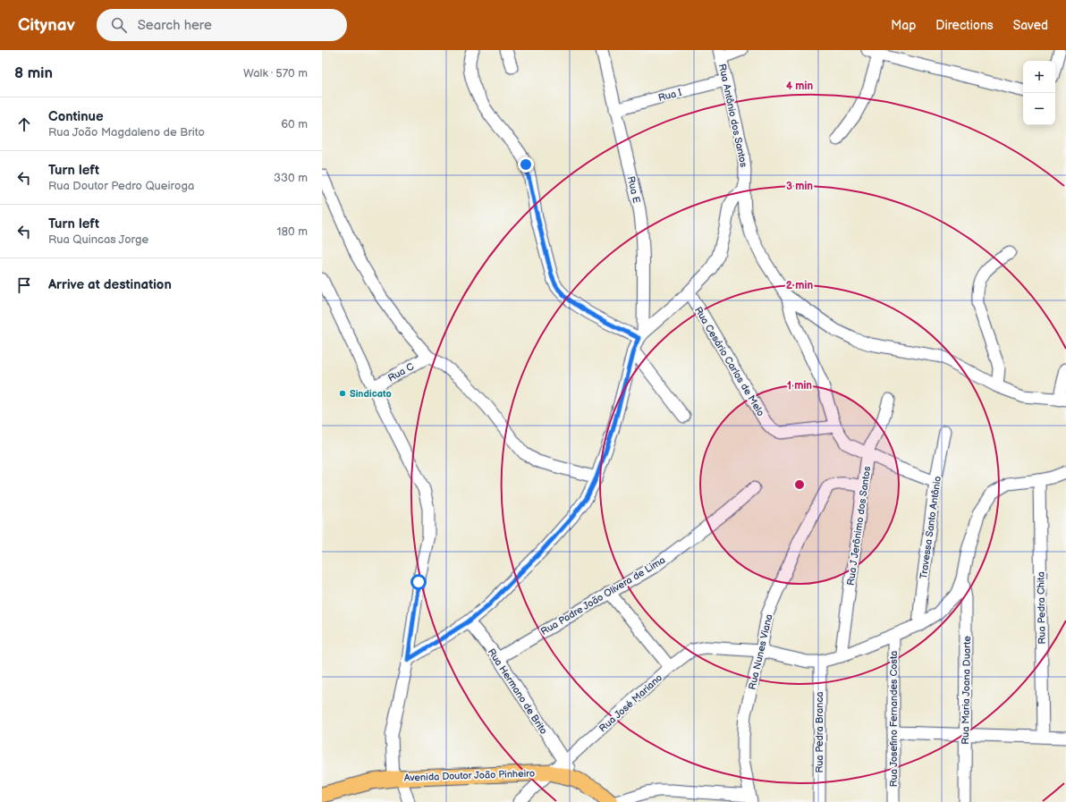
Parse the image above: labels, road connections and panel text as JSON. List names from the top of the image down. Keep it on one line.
{"streets":{"main road":["Avenida Doutor João Pinheiro"],"street":["Rua I","Rua Antônio dos Santos","Rua E","Rua Cesário Carlos de Melo","Rua C","Rua J Jerônimo dos Santos","Travessa Santo Antônio","Rua Padre João Olivera de Lima","Rua Pedra Chita","Rua Nunes Viana","Rua Maria Joana Duarte","Rua Hermano de Brito","Rua José Mariano","Rua Josefino Fernandes Costa","Rua Pedra Branca"]},"crossings":[["Rua I","Rua Antônio dos Santos"],["Rua I","Rua E"],["Rua J Jerônimo dos Santos","Rua Nunes Viana"],["Rua Padre João Olivera de Lima","Rua Hermano de Brito"],["Rua Nunes Viana","Rua José Mariano"],["Rua Hermano de Brito","Rua José Mariano"],["Rua Hermano de Brito","Avenida Doutor João Pinheiro"],["Rua José Mariano","Avenida Doutor João Pinheiro"]],"places":["Sindicato"],"page":{"header":"Citynav","search":"Search here","nav":["Map","Directions","Saved"],"heading":["8 min","Walk · 570 m"],"map_buttons":["+","−"],"list":[["Continue","Rua João Magdaleno de Brito","60 m"],["Turn left","Rua Doutor Pedro Queiroga","330 m"],["Turn left","Rua Quincas Jorge","180 m"],"Arrive at destination"]},"rings":["4 min","3 min","2 min","1 min"]}
